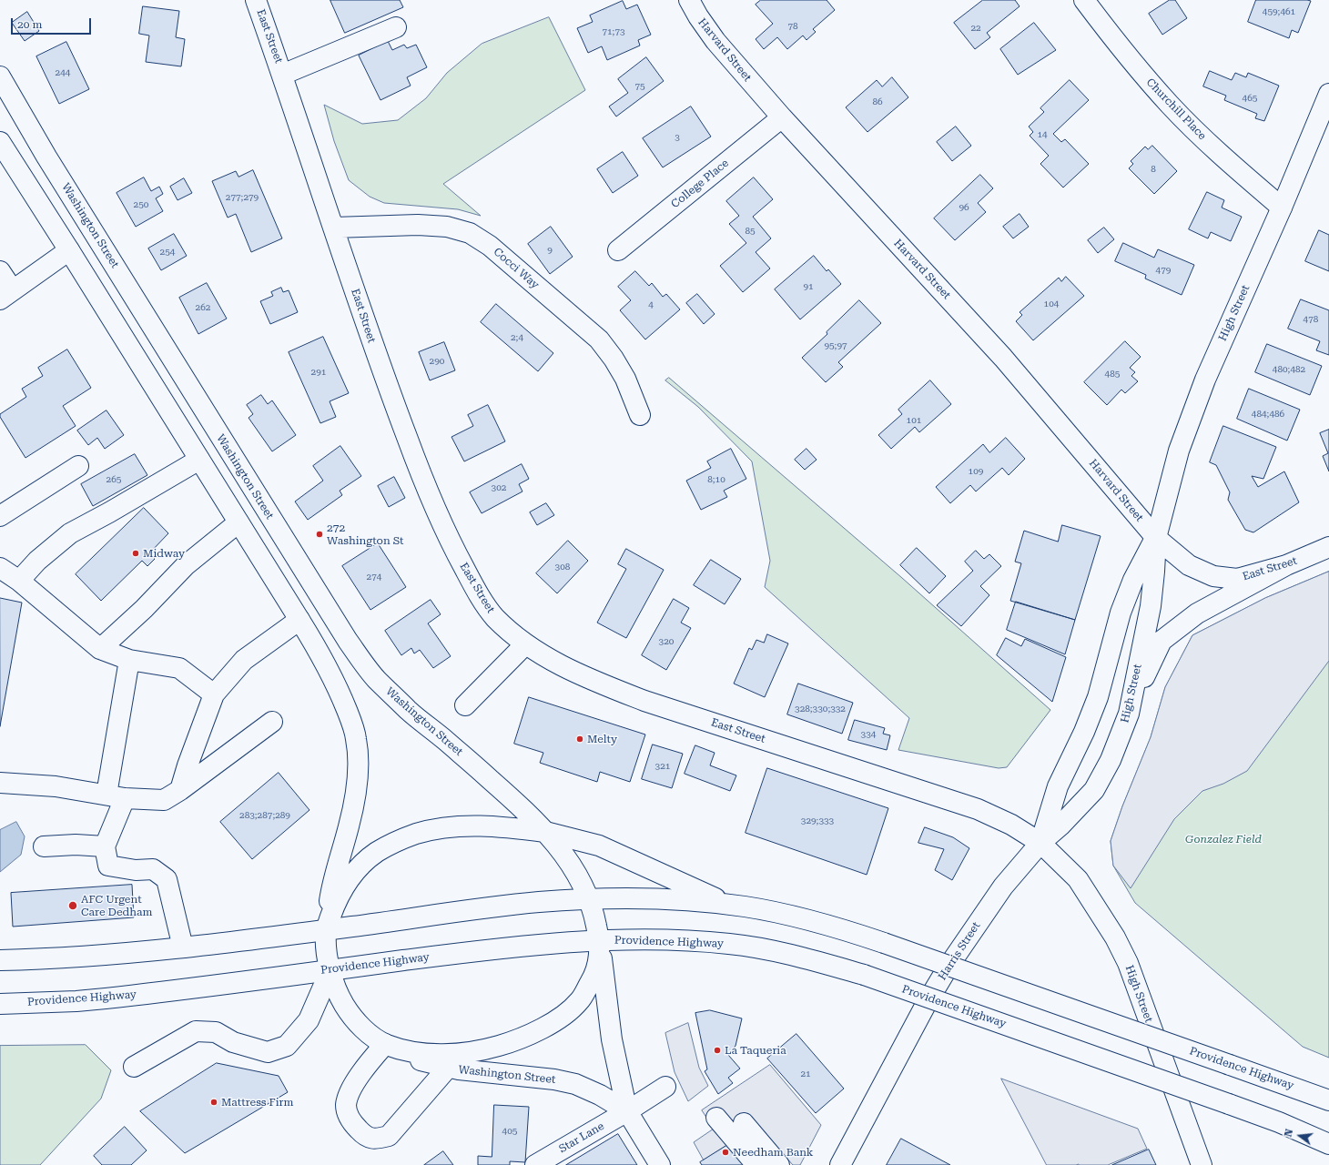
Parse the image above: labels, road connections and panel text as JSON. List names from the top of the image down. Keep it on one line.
{"streets":{"main road":["East Street","Harvard Street","Churchill Place","College Place","Washington Street","Cocci Way","High Street","Providence Highway","Harris Street","Star Lane"]},"crossings":[["East Street","Harvard Street"],["East Street","Cocci Way"],["East Street","High Street"],["East Street","Harris Street"],["Harvard Street","College Place"],["Harvard Street","High Street"],["Churchill Place","High Street"],["Washington Street","Providence Highway"],["Washington Street","Star Lane"],["High Street","Harris Street"]],"parks":["Gonzalez Field"],"places":["272 Washington St","Midway","Melty","AFC Urgent Care Dedham","La Taqueria","Mattress Firm","Needham Bank"],"house_numbers":["459;461","78","22","71;73","244","75","465","86","14","3","8","277;279","250","96","85","9","254","479","91","104","4","262","478","2;4","95;97","290","480;482","291","485","484;486","101","109","265","8;10","302","308","274","320","328;330;332","334","321","283;287;289","329;333","21","405"],"scale_bar":"20 m","north":"left"}
